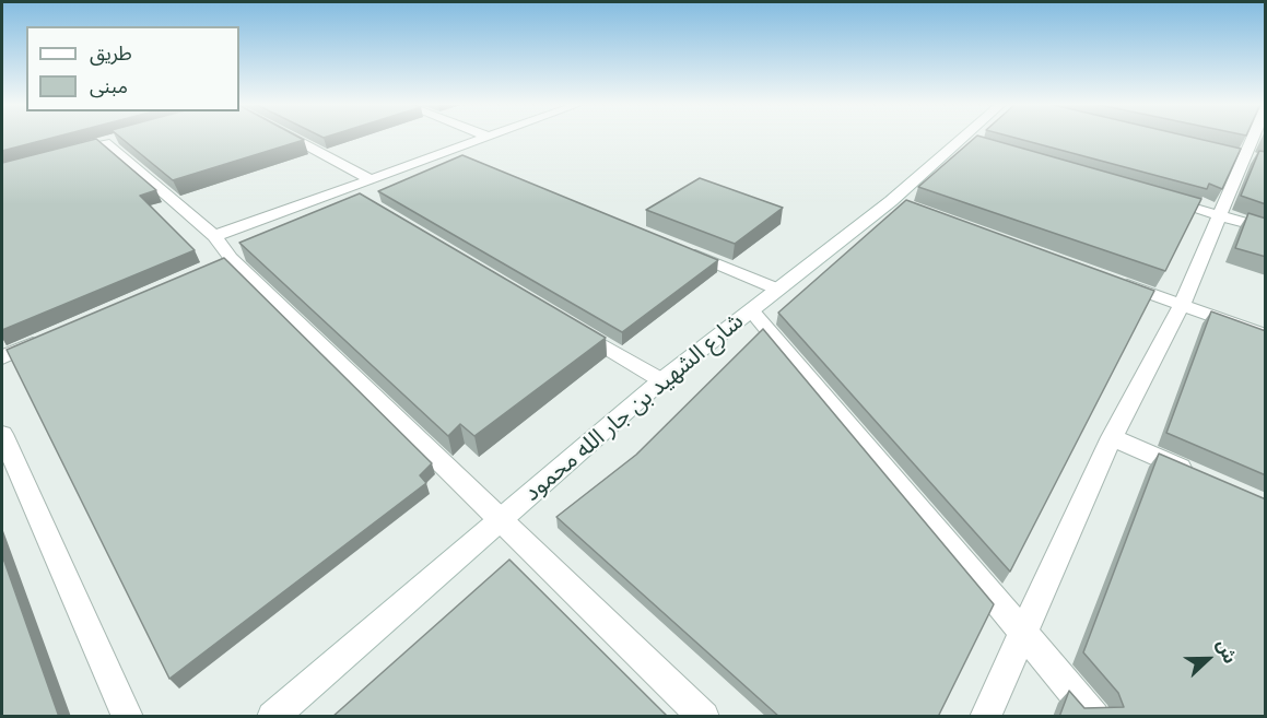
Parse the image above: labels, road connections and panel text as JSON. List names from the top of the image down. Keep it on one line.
{"streets":{"street":["شارع الشهيد بن جار الله محمود"]},"legend":["طريق","مبنى"],"north":"right"}
